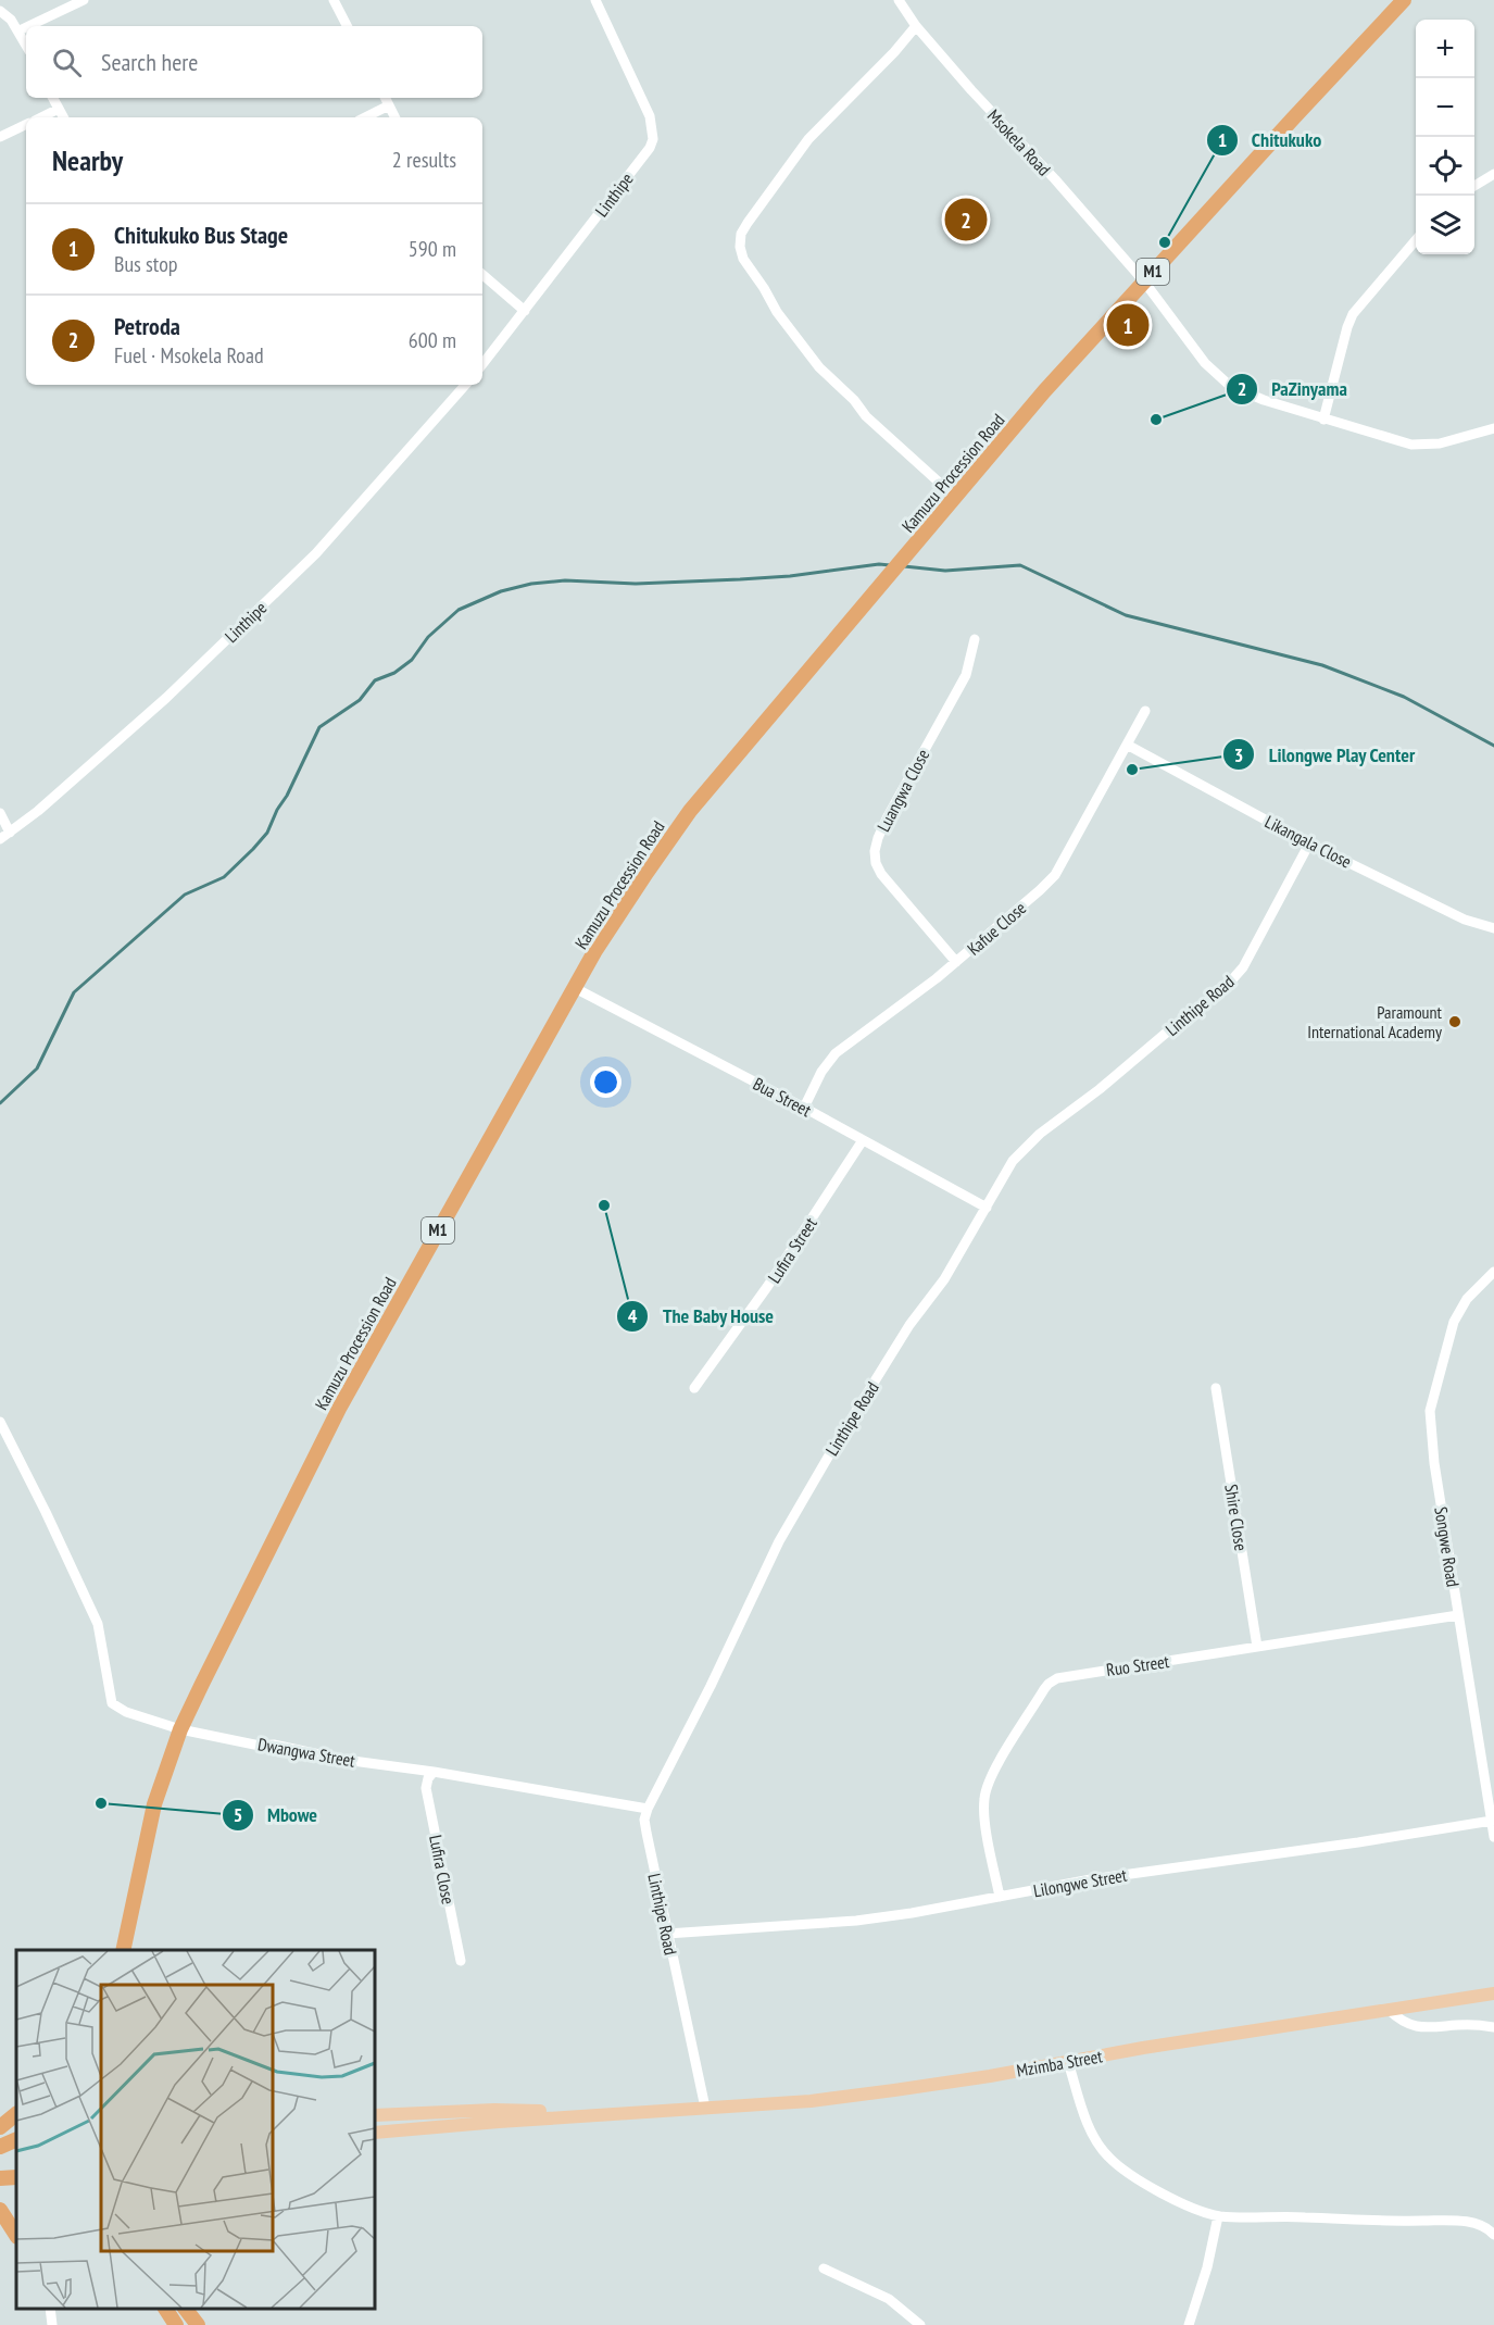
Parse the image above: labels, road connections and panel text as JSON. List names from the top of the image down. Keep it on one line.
{"streets":{"highway":["M1","Kamuzu Procession Road"],"main road":["Mzimba Street"],"street":["Msokela Road","Linthipe","Luangwa Close","Likangala Close","Kafue Close","Linthipe Road","Bua Street","Lufira Street","Shire Close","Songwe Road","Ruo Street","Dwangwa Street","Lufira Close","Lilongwe Street"]},"crossings":[["Msokela Road","Kamuzu Procession Road"],["Kamuzu Procession Road","Bua Street"],["Kamuzu Procession Road","Dwangwa Street"],["Luangwa Close","Kafue Close"],["Likangala Close","Kafue Close"],["Likangala Close","Linthipe Road"],["Kafue Close","Bua Street"],["Linthipe Road","Bua Street"],["Linthipe Road","Dwangwa Street"],["Linthipe Road","Lilongwe Street"],["Linthipe Road","Mzimba Street"],["Bua Street","Lufira Street"],["Shire Close","Ruo Street"],["Songwe Road","Ruo Street"],["Songwe Road","Lilongwe Street"],["Ruo Street","Lilongwe Street"],["Dwangwa Street","Lufira Close"]],"places":["Chitukuko","PaZinyama","Lilongwe Play Center","Paramount International Academy","The Baby House","Mbowe"],"page":{"map_buttons":["+","−"],"search":"Search here","heading":["Nearby","2 results"],"pins":["2","1"],"list":[{"mark":"1","name":"Chitukuko Bus Stage","note":"Bus stop","value":"590 m"},{"mark":"2","name":"Petroda","note":"Fuel · Msokela Road","value":"600 m"}]}}
